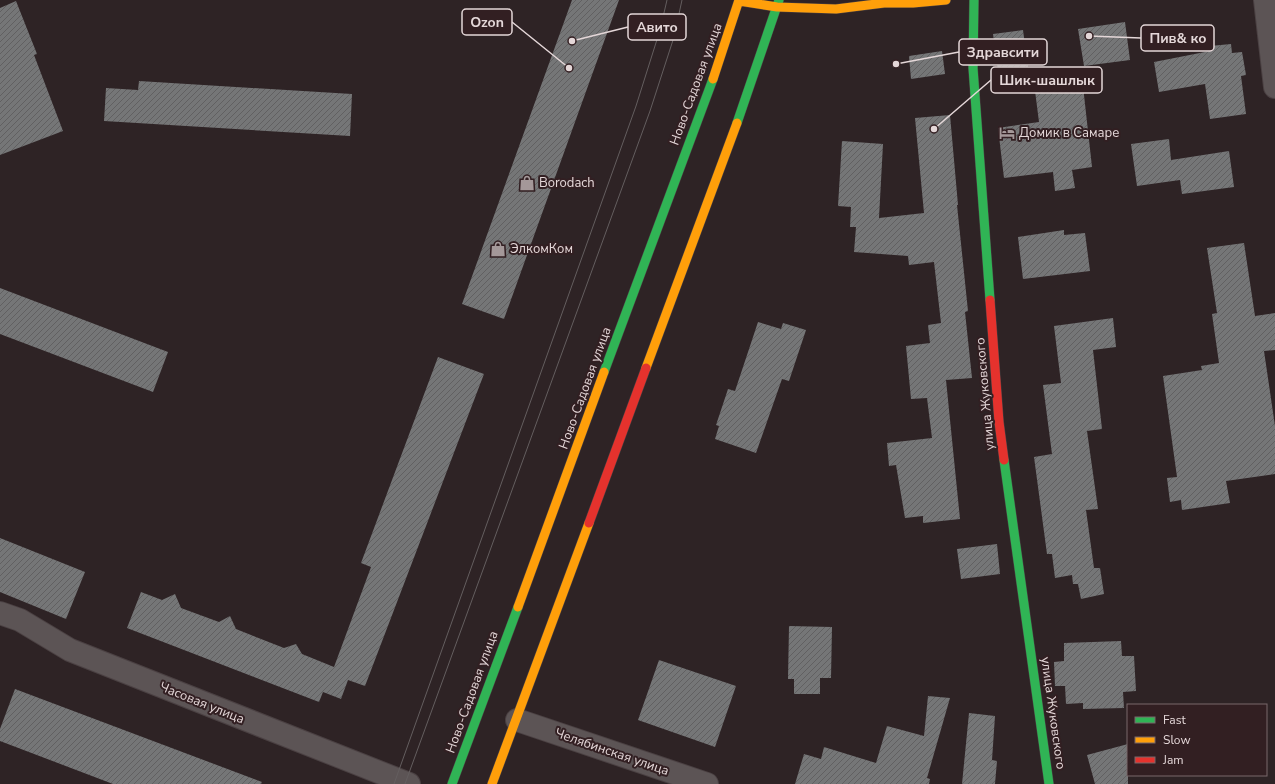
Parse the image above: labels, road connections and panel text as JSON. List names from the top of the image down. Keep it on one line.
{"streets":{"main road":["Ново-Садовая улица","улица Жуковского"],"street":["Часовая улица","Челябинская улица"]},"places":{"other":["Пив& ко","Авито","Здравсити","Ozon","Шик-шашлык"],"hotel":["Домик в Самаре"],"shop":["Borodach","ЭлкомКом"]},"legend":["Fast","Slow","Jam"]}
